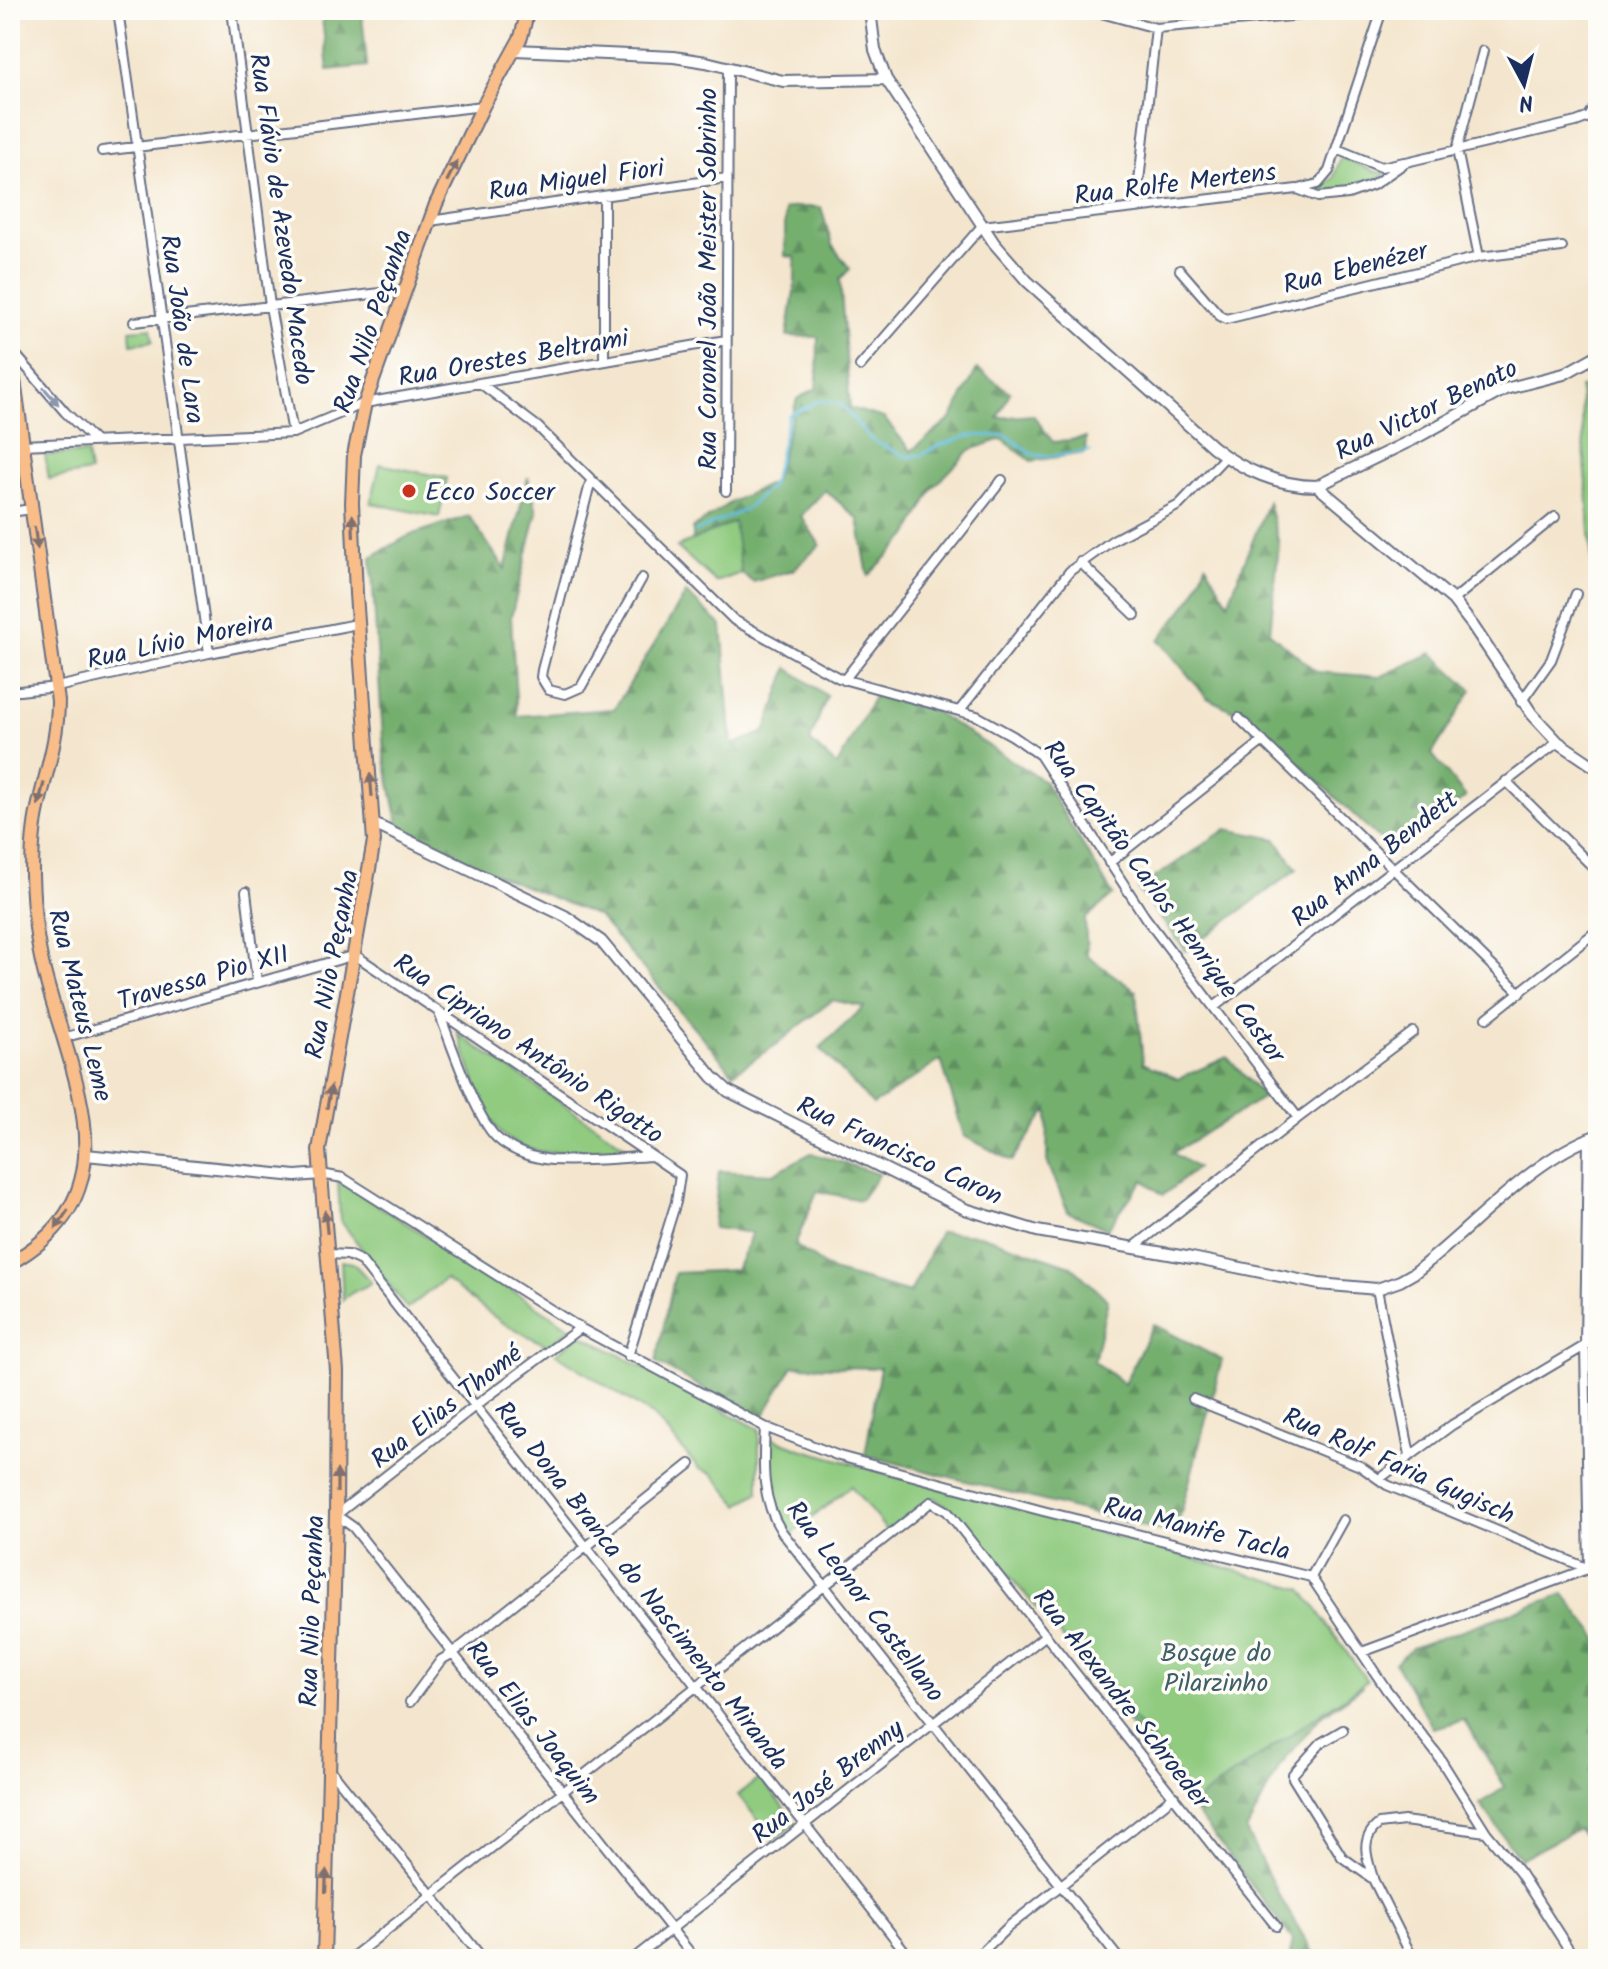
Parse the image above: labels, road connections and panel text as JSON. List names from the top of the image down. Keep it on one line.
{"streets":{"main road":["Rua Nilo Peçanha","Rua Mateus Leme"],"street":["Rua Miguel Fiori","Rua Rolfe Mertens","Rua Flávio de Azevedo Macedo","Rua Ebenézer","Rua Coronel João Meister Sobrinho","Rua João de Lara","Rua Orestes Beltrami","Rua Victor Benato","Rua Lívio Moreira","Rua Anna Bendett","Rua Capitão Carlos Henrique Castor","Travessa Pio XII","Rua Cipriano Antônio Rigotto","Rua Francisco Caron","Rua Elias Thomé","Rua Rolf Faria Gugisch","Rua Manife Tacla","Rua Dona Branca do Nascimento Miranda","Rua Leonor Castellano","Rua Alexandre Schroeder","Rua Elias Joaquim","Rua José Brenny"]},"crossings":[["Rua Miguel Fiori","Rua Coronel João Meister Sobrinho"],["Rua Miguel Fiori","Rua Nilo Peçanha"],["Rua Flávio de Azevedo Macedo","Rua Orestes Beltrami"],["Rua Coronel João Meister Sobrinho","Rua Orestes Beltrami"],["Rua Nilo Peçanha","Rua Orestes Beltrami"],["Rua Nilo Peçanha","Rua Lívio Moreira"],["Rua Nilo Peçanha","Travessa Pio XII"],["Rua Nilo Peçanha","Rua Cipriano Antônio Rigotto"],["Rua Nilo Peçanha","Rua Francisco Caron"],["Rua Nilo Peçanha","Rua Elias Thomé"],["Rua Nilo Peçanha","Rua Dona Branca do Nascimento Miranda"],["Rua Nilo Peçanha","Rua Elias Joaquim"],["Rua João de Lara","Rua Orestes Beltrami"],["Rua João de Lara","Rua Lívio Moreira"],["Rua Orestes Beltrami","Rua Capitão Carlos Henrique Castor"],["Rua Orestes Beltrami","Rua Mateus Leme"],["Rua Lívio Moreira","Rua Mateus Leme"],["Rua Anna Bendett","Rua Capitão Carlos Henrique Castor"],["Travessa Pio XII","Rua Mateus Leme"],["Travessa Pio XII","Rua Cipriano Antônio Rigotto"],["Rua Elias Thomé","Rua Dona Branca do Nascimento Miranda"],["Rua Elias Thomé","Rua Elias Joaquim"],["Rua Manife Tacla","Rua Leonor Castellano"],["Rua Dona Branca do Nascimento Miranda","Rua José Brenny"],["Rua Leonor Castellano","Rua Alexandre Schroeder"],["Rua Leonor Castellano","Rua José Brenny"],["Rua Alexandre Schroeder","Rua José Brenny"],["Rua Elias Joaquim","Rua José Brenny"]],"one_way":["Rua Nilo Peçanha","Rua Mateus Leme"],"parks":["Bosque do Pilarzinho"],"places":["Ecco Soccer"],"north":"bottom"}
